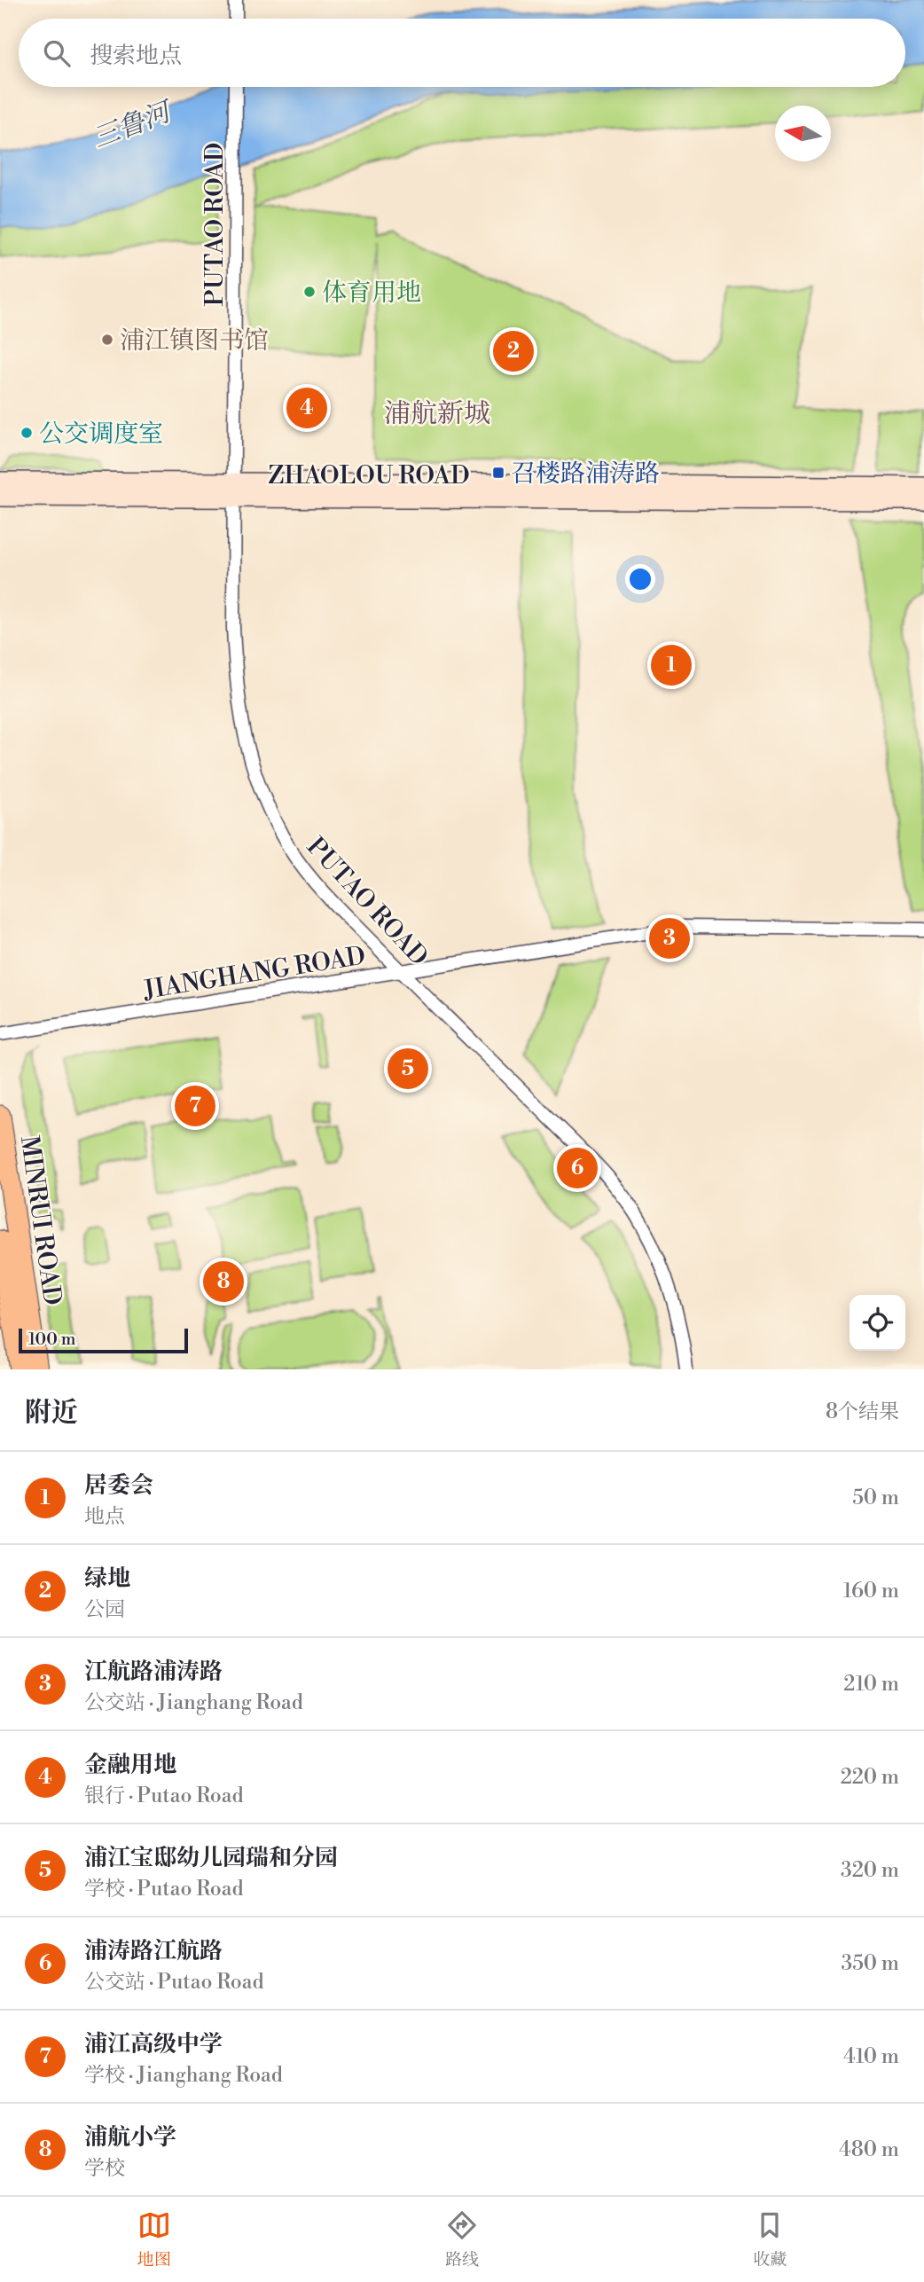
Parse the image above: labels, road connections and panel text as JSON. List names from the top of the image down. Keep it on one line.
{"streets":{"main road":["MINRUI ROAD"],"street":["PUTAO ROAD","ZHAOLOU ROAD","JIANGHANG ROAD"]},"crossings":[["PUTAO ROAD","ZHAOLOU ROAD"],["PUTAO ROAD","JIANGHANG ROAD"]],"districts":["浦航新城"],"water":["三鲁河"],"places":{"other":["体育用地","浦江镇图书馆","公交调度室"],"transit":["召楼路浦涛路"]},"scale_bar":"100 m","north":"left","page":{"search":"搜索地点","pins":["2","4","1","3","5","7","6","8"],"scale":"100 m","heading":["附近","8个结果"],"list":[{"mark":"1","name":"居委会","note":"地点","value":"50 m"},{"mark":"2","name":"绿地","note":"公园","value":"160 m"},{"mark":"3","name":"江航路浦涛路","note":"公交站 · Jianghang Road","value":"210 m"},{"mark":"4","name":"金融用地","note":"银行 · Putao Road","value":"220 m"},{"mark":"5","name":"浦江宝邸幼儿园瑞和分园","note":"学校 · Putao Road","value":"320 m"},{"mark":"6","name":"浦涛路江航路","note":"公交站 · Putao Road","value":"350 m"},{"mark":"7","name":"浦江高级中学","note":"学校 · Jianghang Road","value":"410 m"},{"mark":"8","name":"浦航小学","note":"学校","value":"480 m"}],"nav":["地图","路线","收藏"]}}
